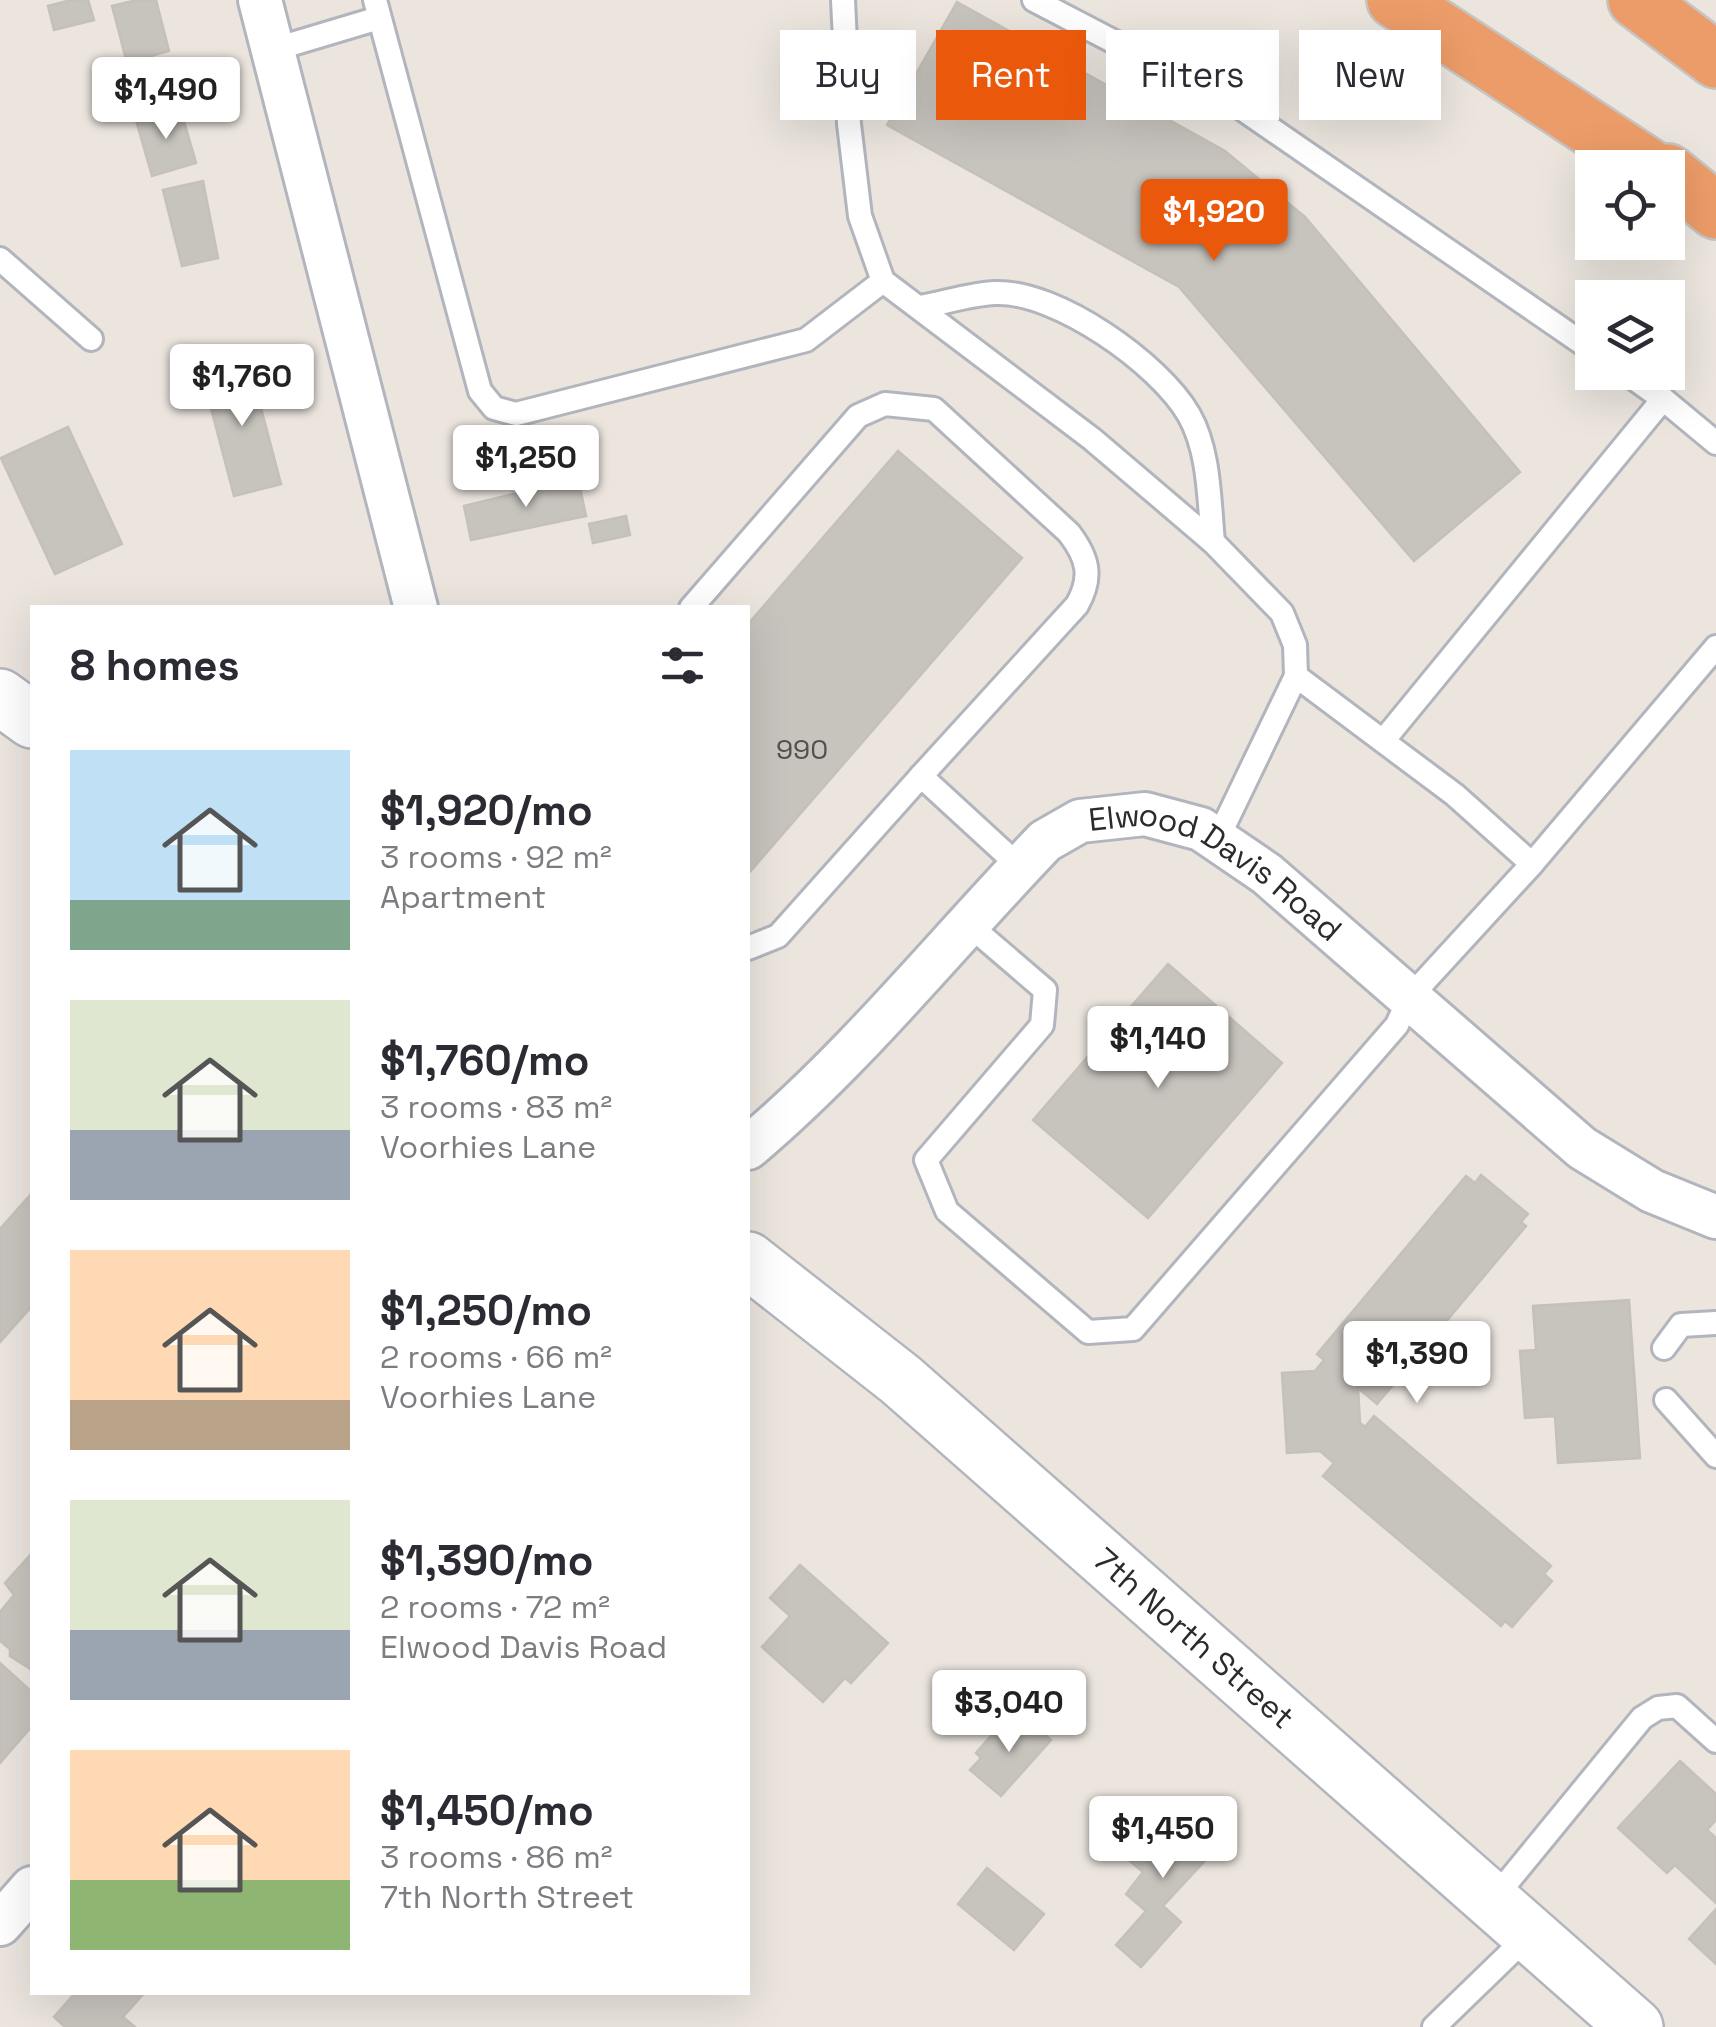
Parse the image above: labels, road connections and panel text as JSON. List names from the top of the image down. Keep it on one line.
{"streets":{"street":["Elwood Davis Road","7th North Street"]},"house_numbers":["990"],"page":{"chip":["Buy","Rent","Filters","New"],"price":["$1,490","$1,920","$1,760","$1,250","$1,140","$1,390","$3,040","$1,450"],"heading":"8 homes","list":[{"name":"$1,920/mo","note":"3 rooms · 92 m² · Apartment"},{"name":"$1,760/mo","note":"3 rooms · 83 m² · Voorhies Lane"},{"name":"$1,250/mo","note":"2 rooms · 66 m² · Voorhies Lane"},{"name":"$1,390/mo","note":"2 rooms · 72 m² · Elwood Davis Road"},{"name":"$1,450/mo","note":"3 rooms · 86 m² · 7th North Street"}]}}
